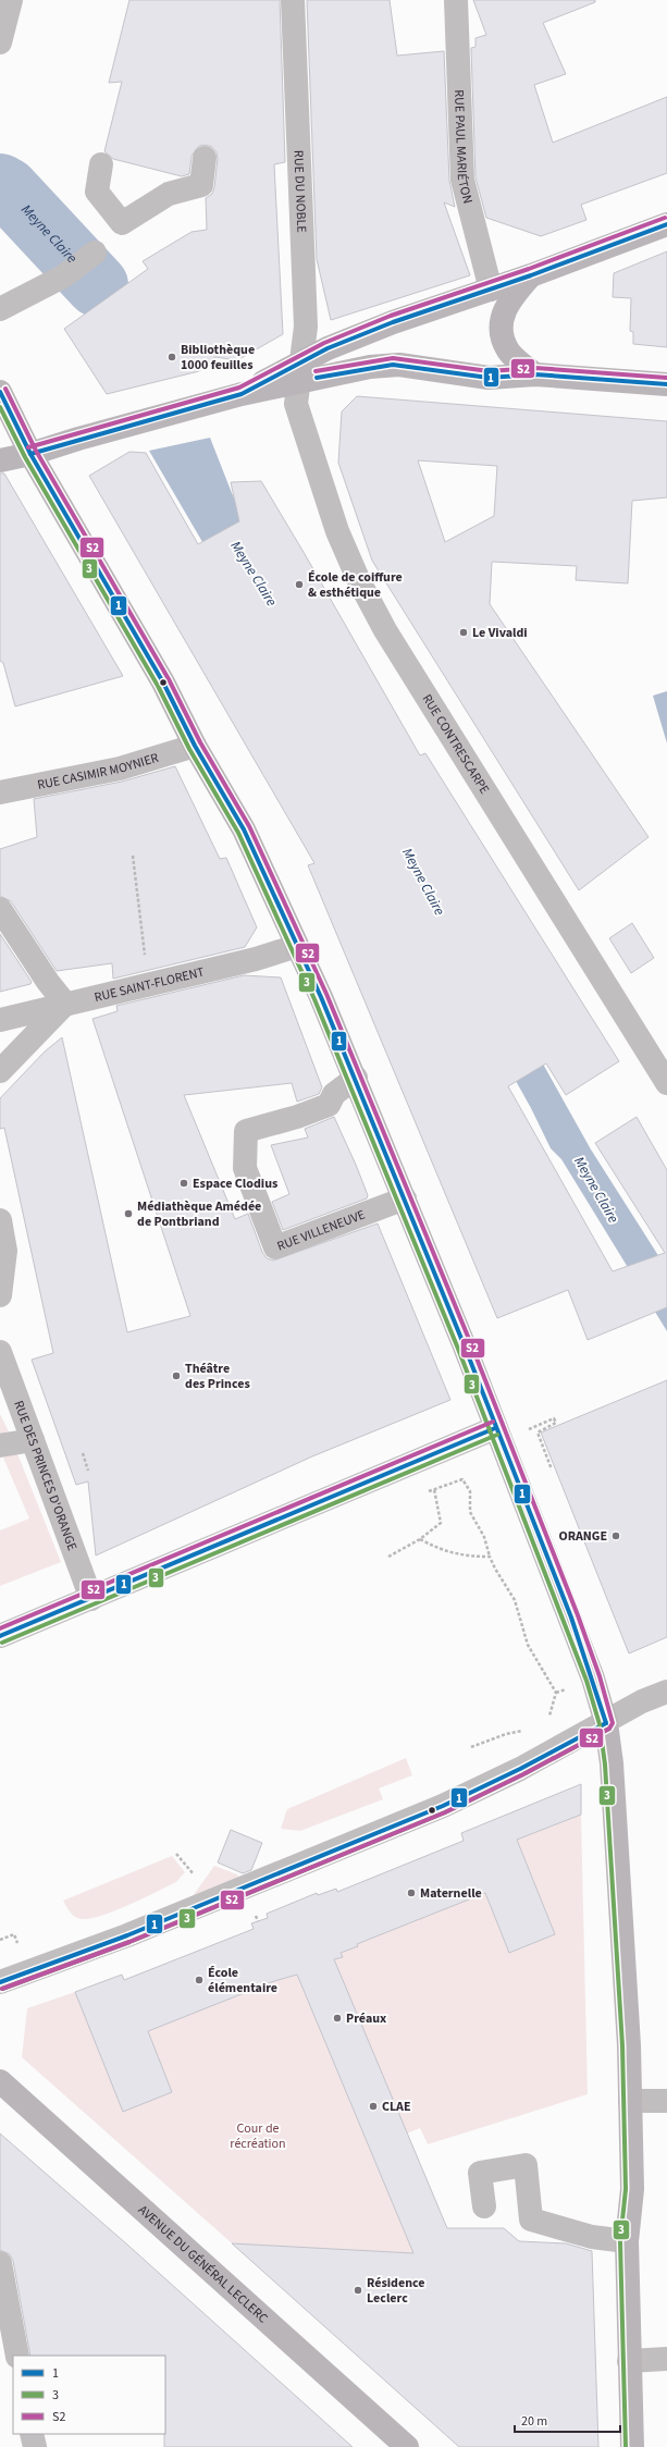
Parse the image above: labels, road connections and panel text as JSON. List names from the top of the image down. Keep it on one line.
{"streets":{"main road":["AVENUE DU GÉNÉRAL LECLERC"],"street":["RUE PAUL MARIÉTON","RUE DU NOBLE","RUE CONTRESCARPE","RUE CASIMIR MOYNIER","RUE SAINT-FLORENT","RUE VILLENEUVE","RUE DES PRINCES D'ORANGE"]},"crossings":[["RUE DU NOBLE","RUE CONTRESCARPE"]],"water":["Meyne Claire"],"parks":["Cour de récréation"],"places":["Bibliothèque 1000 feuilles","École de coiffure & esthétique","Le Vivaldi","Espace Clodius","Médiathèque Amédée de Pontbriand","Théâtre des Princes","ORANGE","Maternelle","École élémentaire","Préaux","CLAE","Résidence Leclerc"],"lines":["transit line S2","transit line 1","transit line 3"],"legend":["1","3","S2"],"scale_bar":"20 m"}
